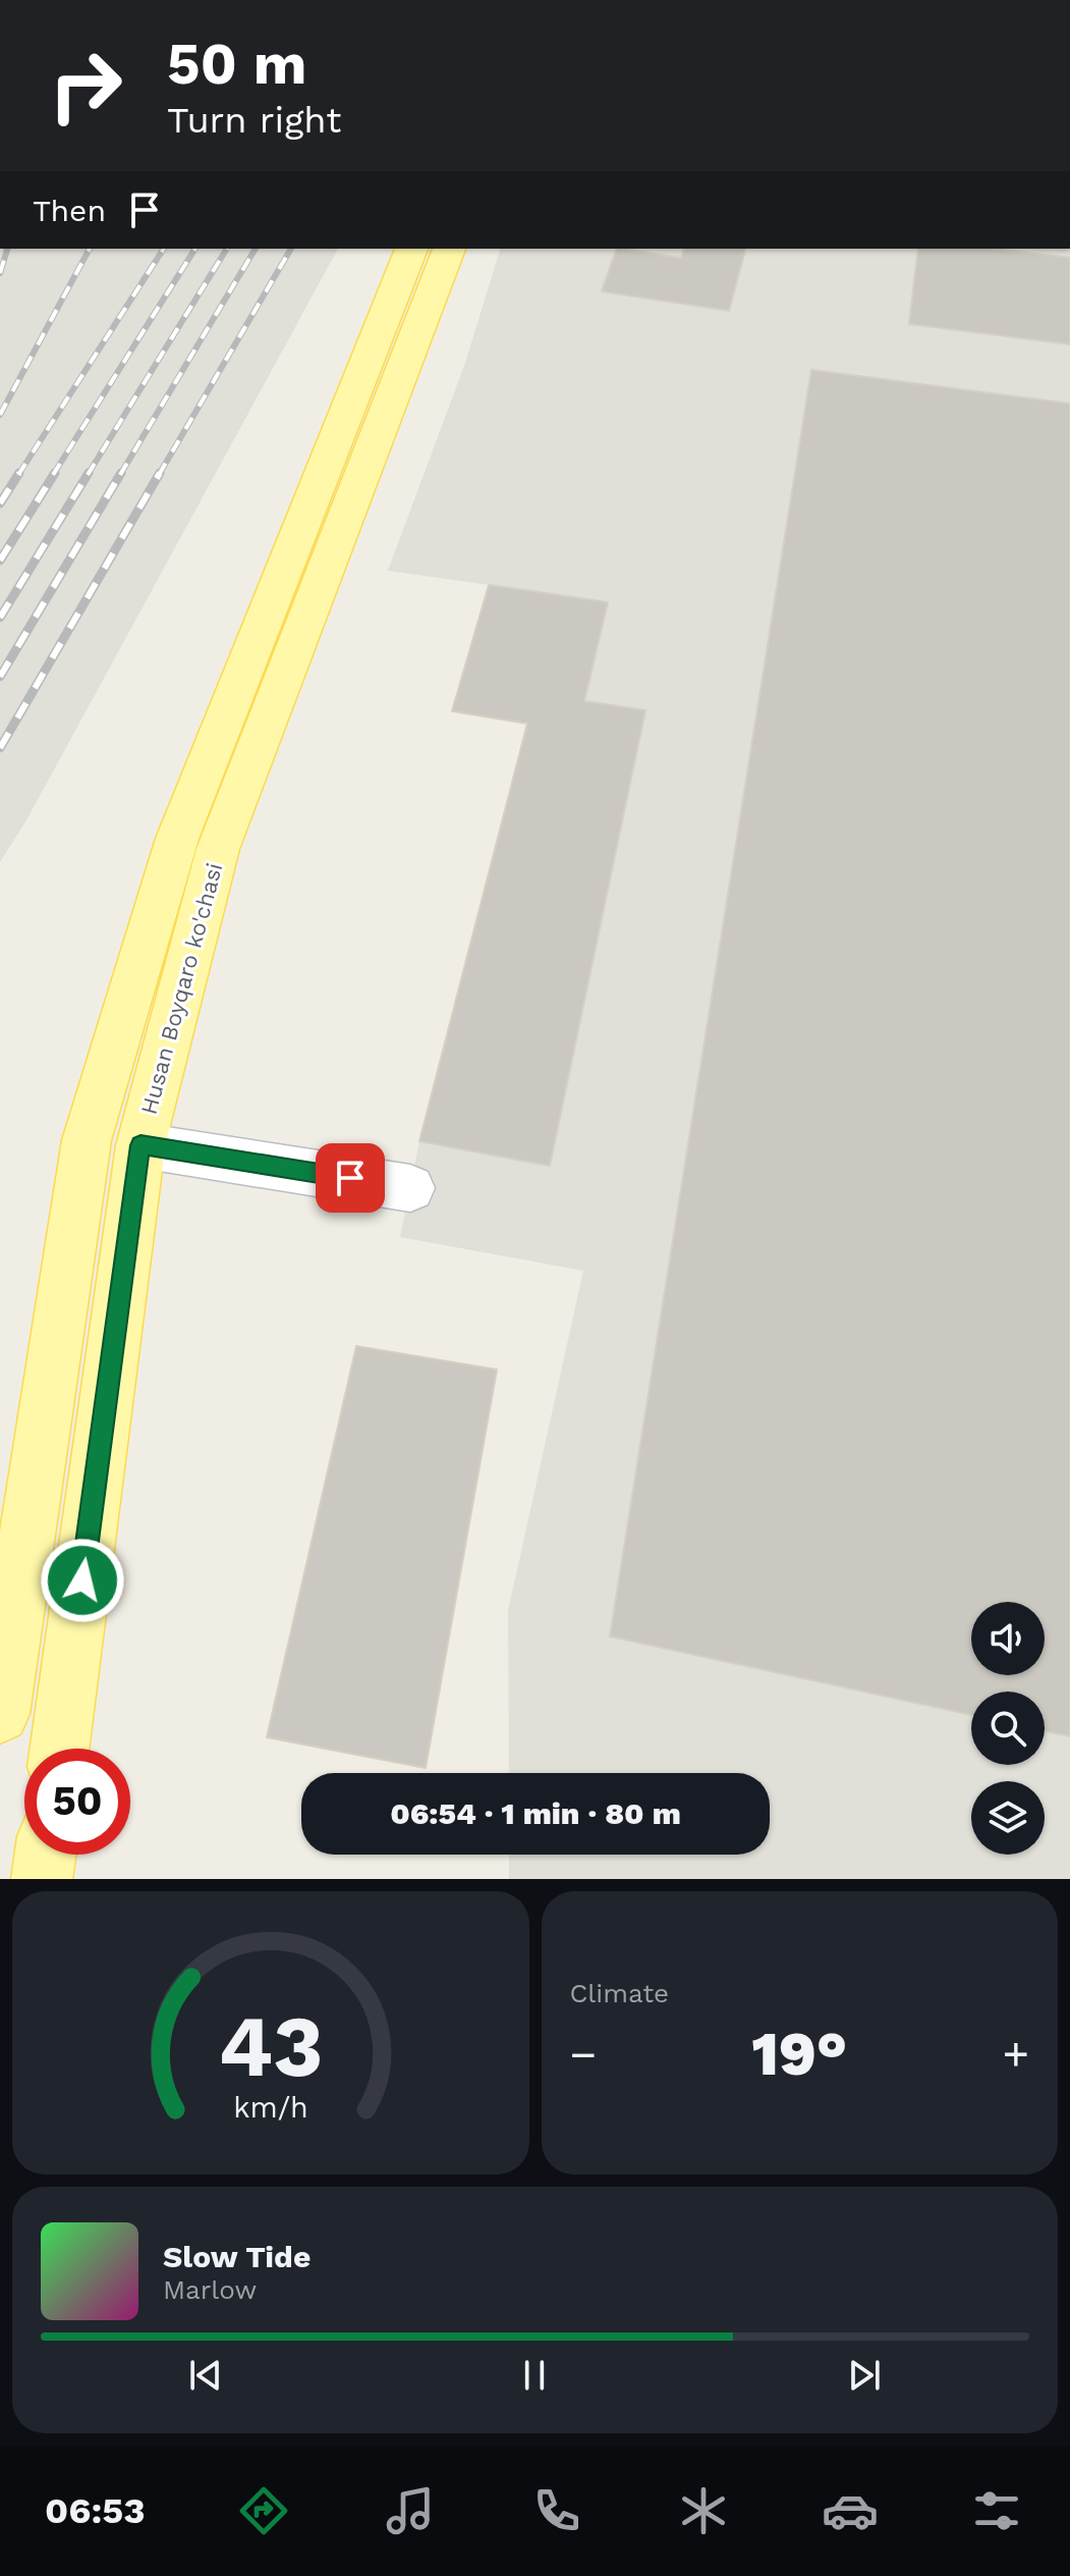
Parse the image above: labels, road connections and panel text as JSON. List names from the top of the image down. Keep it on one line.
{"streets":{"main road":["Husan Boyqaro ko'chasi"]},"page":{"turn":["50 m","Turn right"],"then":"Then","limit":"50","trip":"06:54 · 1 min · 80 m","tile":"Climate","heat":["−","19°","+"],"song":["Slow Tide","Marlow"],"tabs":"06:53","gauge":["43","km/h"]}}
